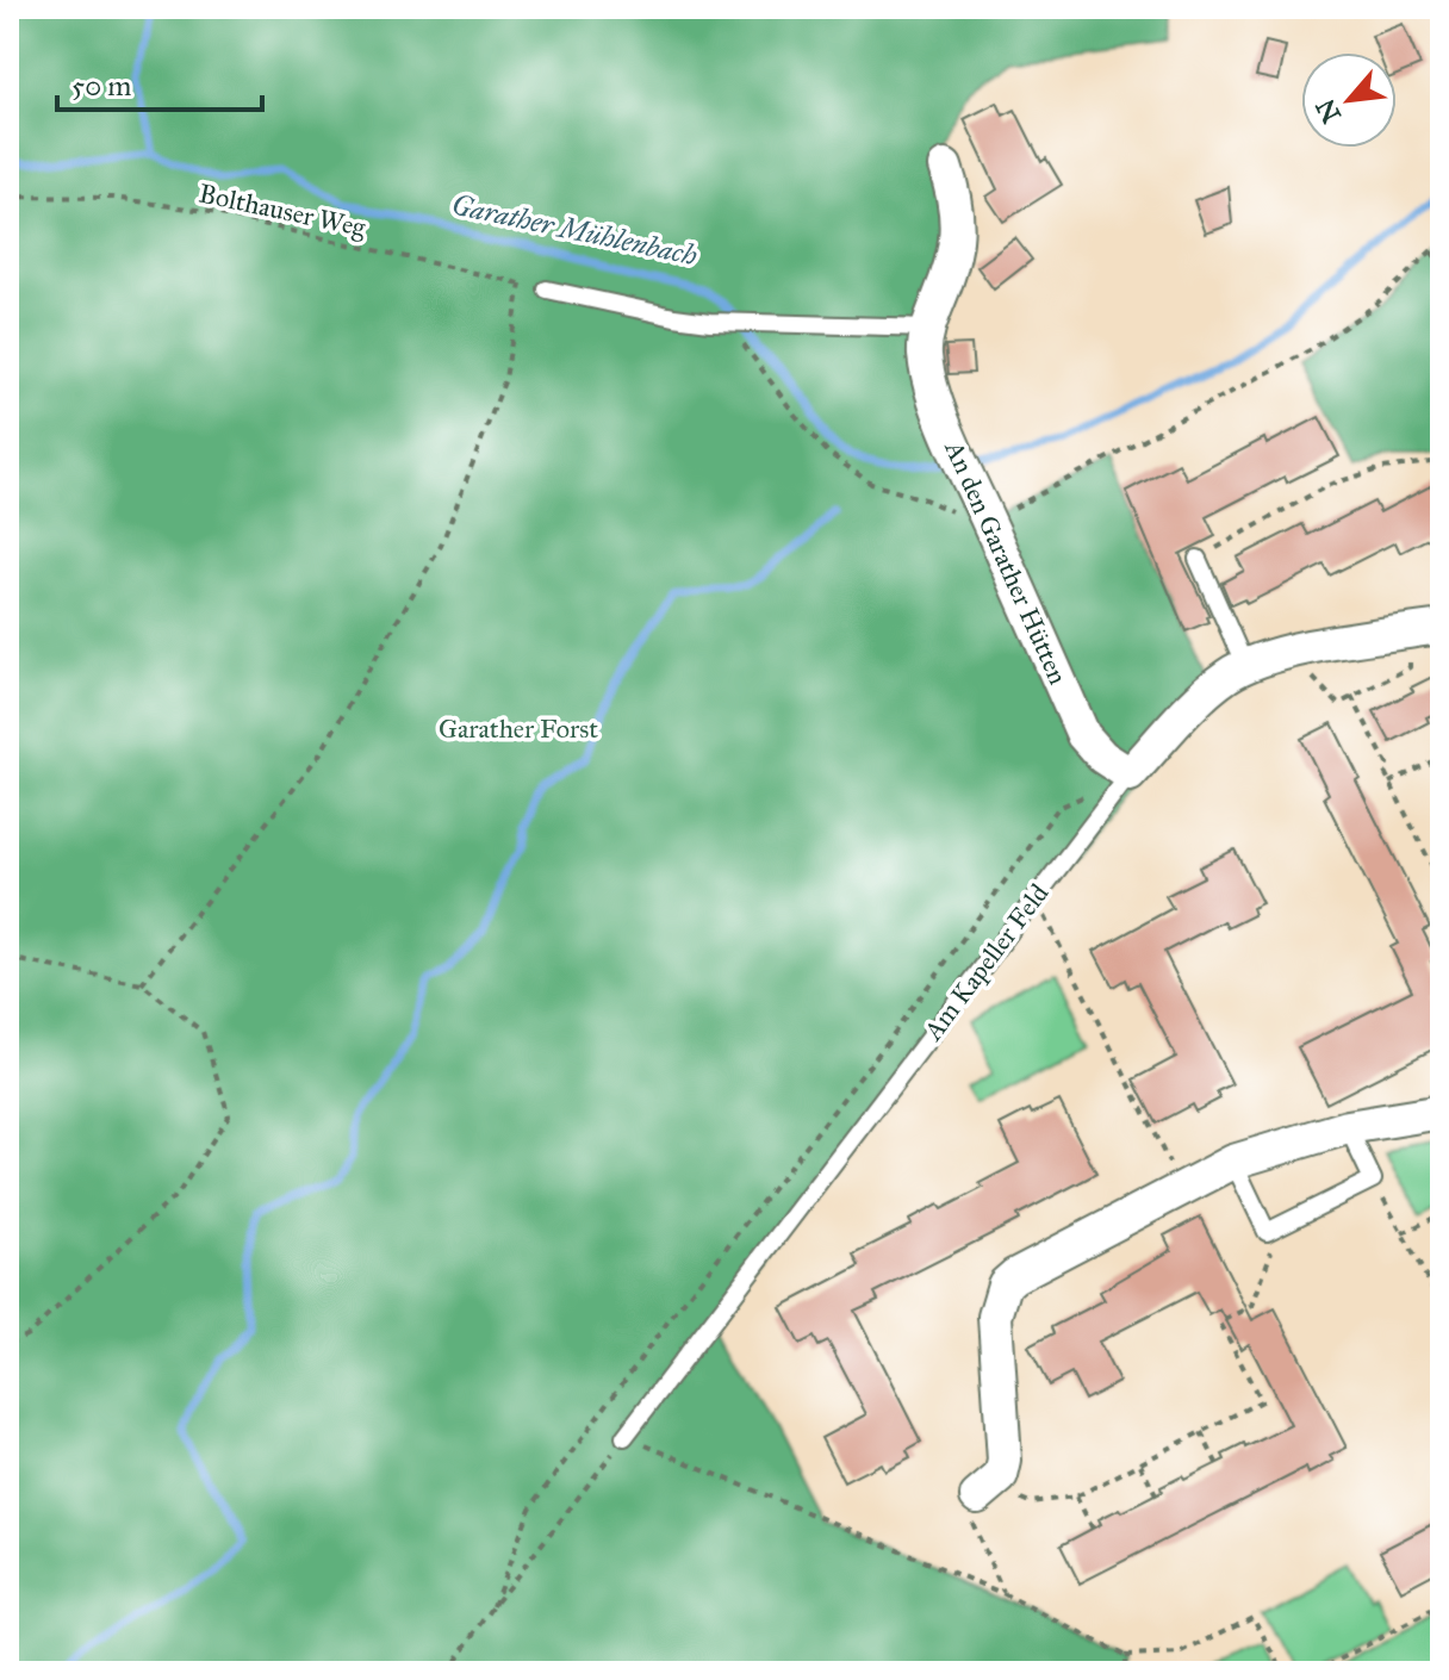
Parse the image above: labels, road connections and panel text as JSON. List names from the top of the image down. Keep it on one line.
{"streets":{"street":["An den Garather Hütten","Am Kapeller Feld"],"path":["Bolthauser Weg"]},"crossings":[["An den Garather Hütten","Am Kapeller Feld"]],"water":["Garather Mühlenbach"],"parks":["Garather Forst"],"scale_bar":"50 m","north":"bottom left"}
